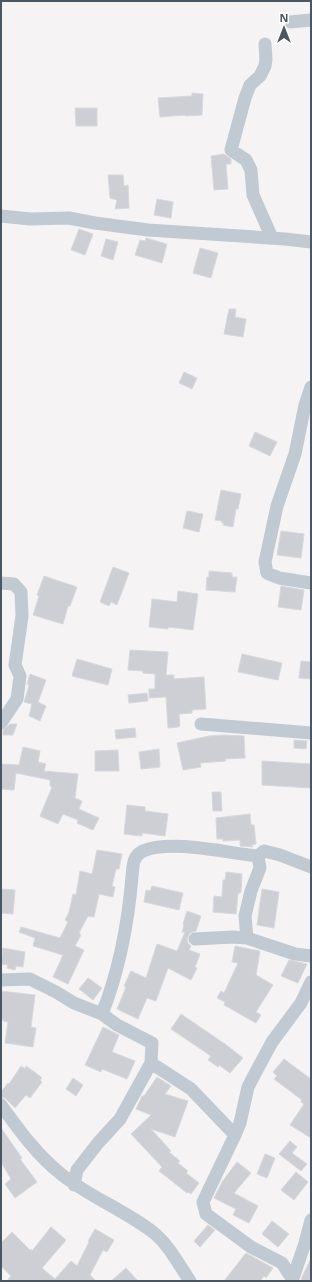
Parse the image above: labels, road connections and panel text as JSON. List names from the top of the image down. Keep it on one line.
{"north":"top"}
